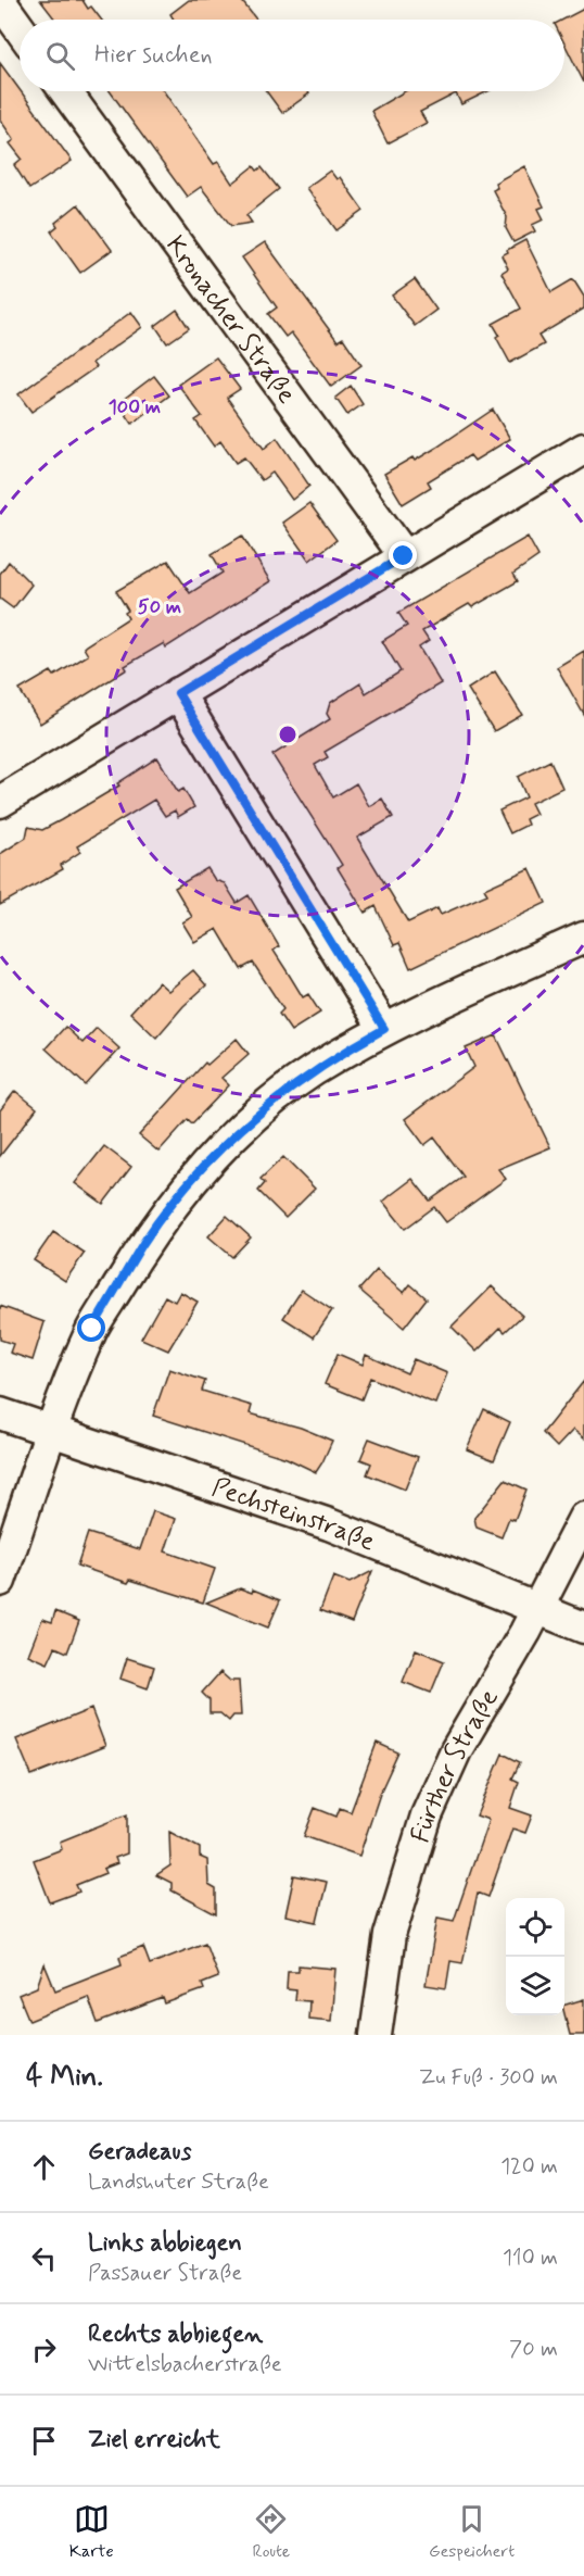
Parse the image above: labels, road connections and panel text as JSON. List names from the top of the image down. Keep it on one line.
{"streets":{"street":["Kronacher Straße","Pechsteinstraße","Fürther Straße"]},"crossings":[["Pechsteinstraße","Fürther Straße"]],"page":{"search":"Hier suchen","heading":["4 Min.","Zu Fuß · 300 m"],"list":[["Geradeaus","Landshuter Straße","120 m"],["Links abbiegen","Passauer Straße","110 m"],["Rechts abbiegen","Wittelsbacherstraße","70 m"],"Ziel erreicht"],"nav":["Karte","Route","Gespeichert"]},"rings":["100 m","50 m"]}
